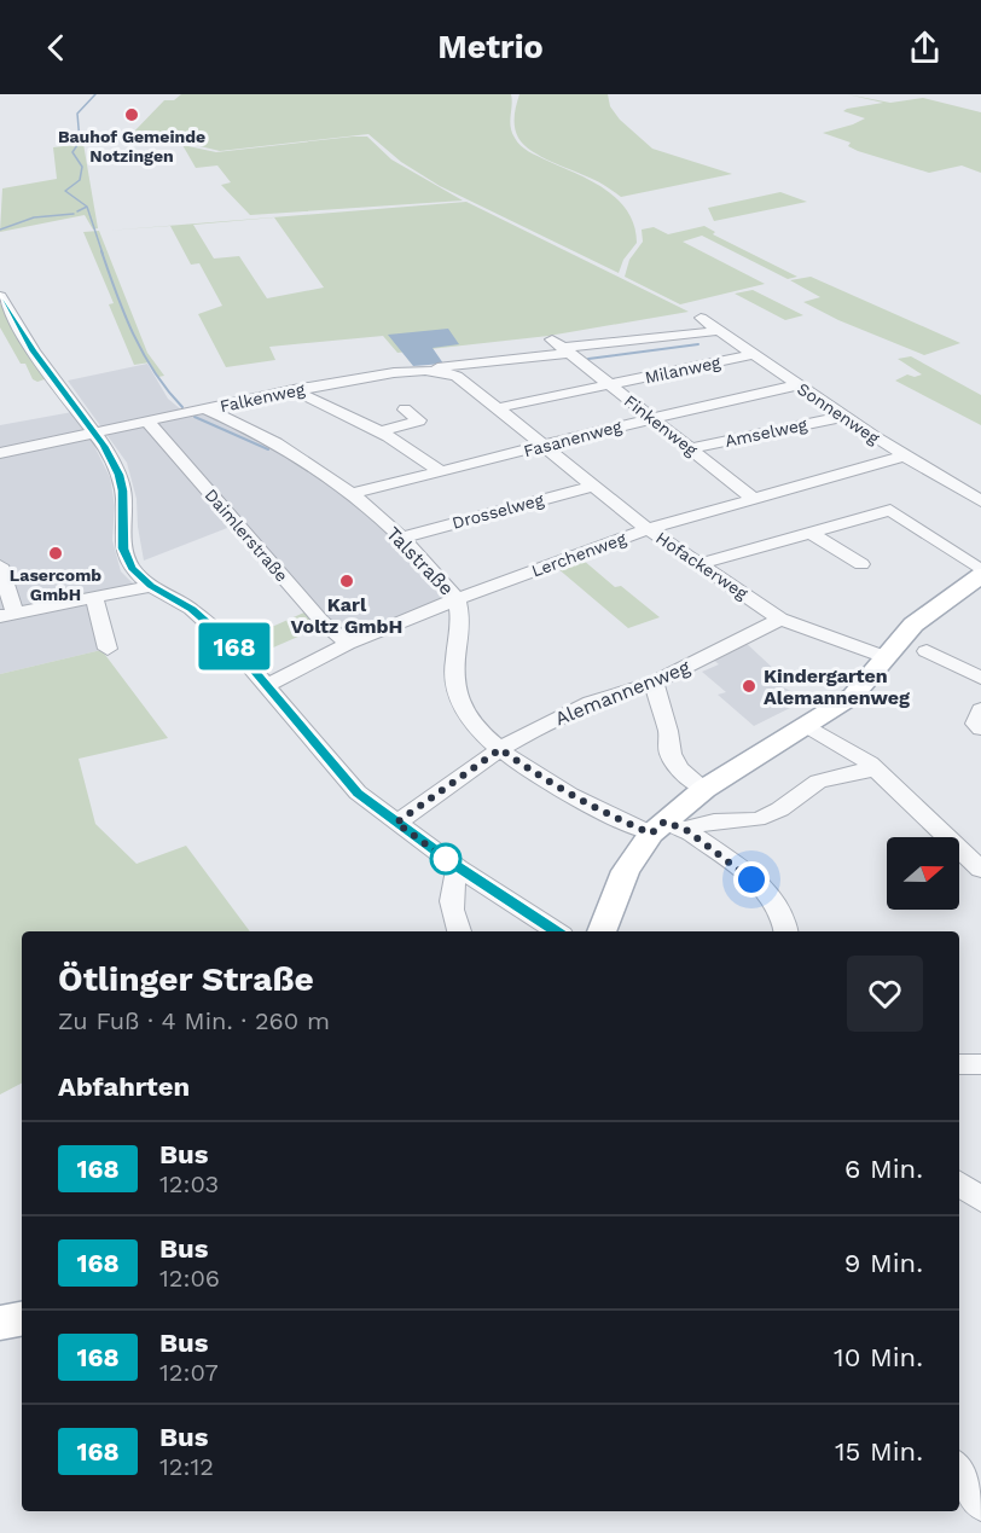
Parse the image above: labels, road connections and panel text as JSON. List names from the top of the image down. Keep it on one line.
{"streets":{"street":["Milanweg","Falkenweg","Sonnenweg","Finkenweg","Amselweg","Fasanenweg","Drosselweg","Daimlerstraße","Lerchenweg","Talstraße","Hofackerweg","Alemannenweg"]},"crossings":[["Milanweg","Sonnenweg"],["Milanweg","Finkenweg"],["Milanweg","Hofackerweg"],["Falkenweg","Daimlerstraße"],["Falkenweg","Talstraße"],["Falkenweg","Hofackerweg"],["Sonnenweg","Amselweg"],["Sonnenweg","Fasanenweg"],["Sonnenweg","Lerchenweg"],["Finkenweg","Amselweg"],["Finkenweg","Fasanenweg"],["Finkenweg","Lerchenweg"],["Fasanenweg","Talstraße"],["Fasanenweg","Hofackerweg"],["Drosselweg","Talstraße"],["Drosselweg","Hofackerweg"],["Daimlerstraße","Lerchenweg"],["Lerchenweg","Talstraße"],["Lerchenweg","Hofackerweg"],["Talstraße","Alemannenweg"],["Hofackerweg","Alemannenweg"]],"places":["Bauhof Gemeinde Notzingen","Lasercomb GmbH","Karl Voltz GmbH","Kindergarten Alemannenweg"],"lines":["bus line 168"],"north":"right","page":{"header":"Metrio","on_map":"168","heading":[["Ötlinger Straße","Zu Fuß · 4 Min. · 260 m"],"Abfahrten"],"list":[{"mark":"168","name":"Bus","note":"12:03","value":"6 Min."},{"mark":"168","name":"Bus","note":"12:06","value":"9 Min."},{"mark":"168","name":"Bus","note":"12:07","value":"10 Min."},{"mark":"168","name":"Bus","note":"12:12","value":"15 Min."}]}}
